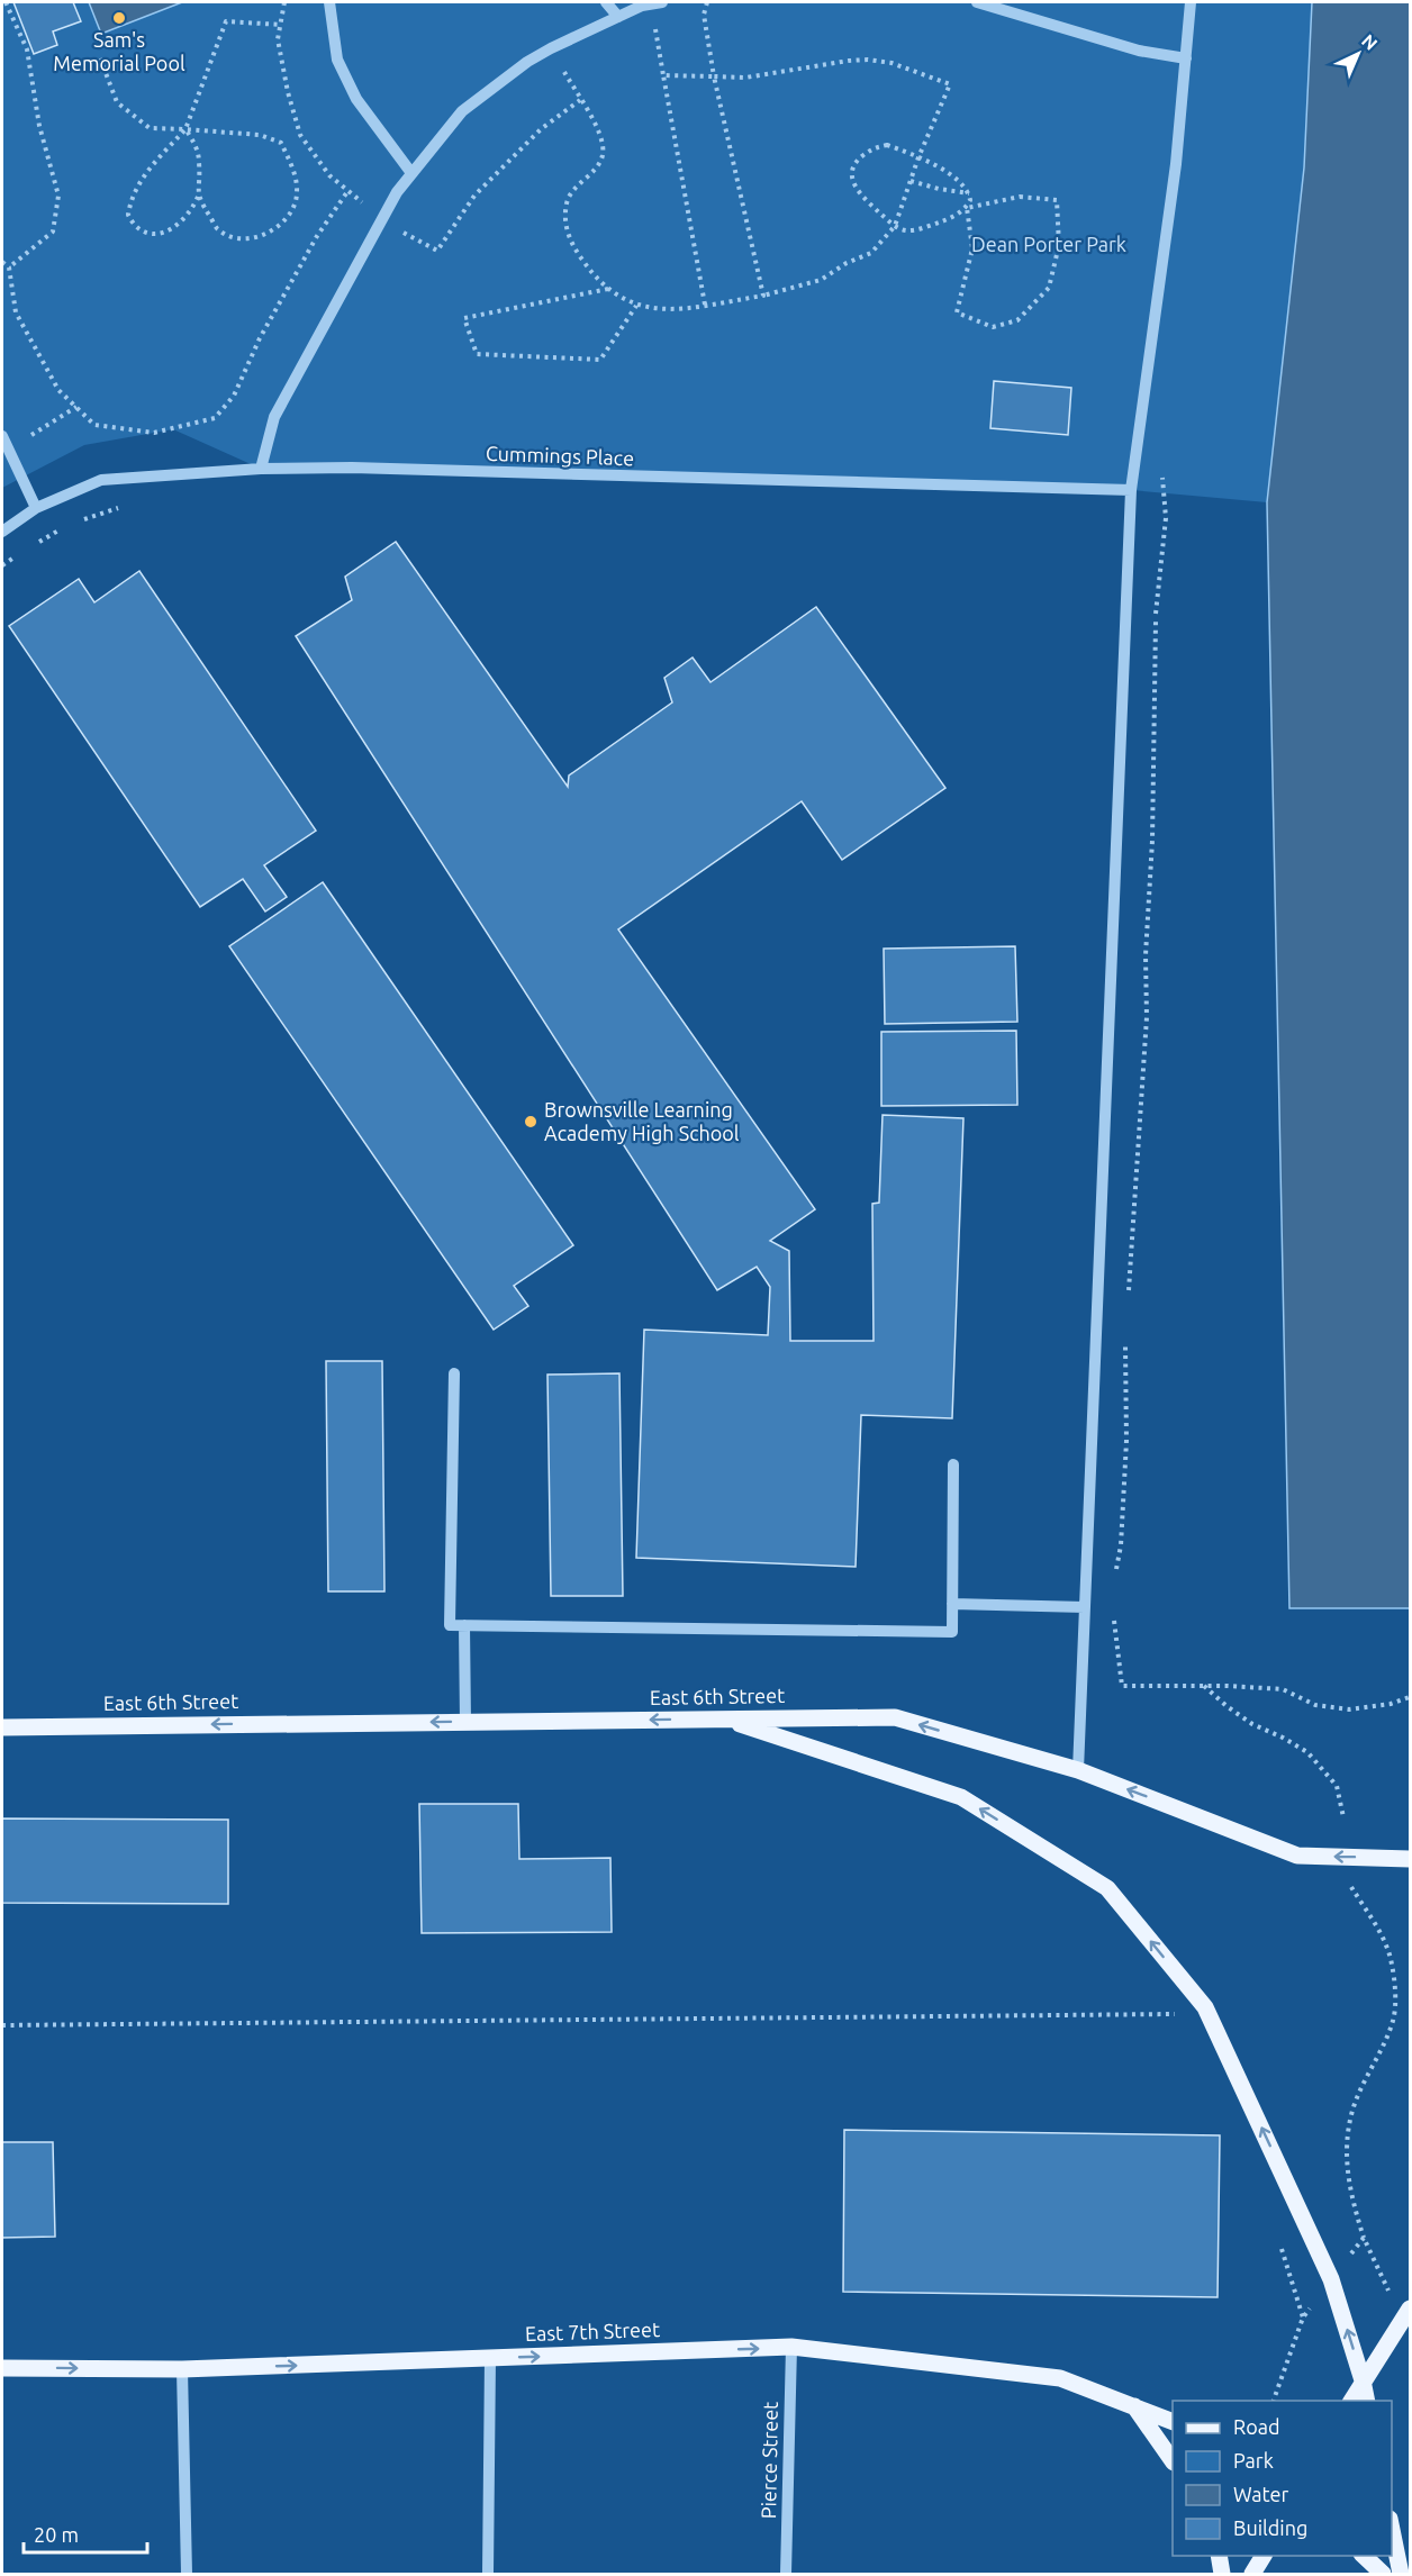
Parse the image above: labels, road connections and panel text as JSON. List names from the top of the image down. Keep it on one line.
{"streets":{"main road":["East 6th Street","East 7th Street"],"street":["Cummings Place","Pierce Street"]},"crossings":[["East 7th Street","Pierce Street"]],"one_way":["East 6th Street","East 7th Street"],"parks":["Dean Porter Park"],"places":["Sam's Memorial Pool","Brownsville Learning Academy High School"],"legend":["Road","Park","Water","Building"],"scale_bar":"20 m","north":"top right"}
